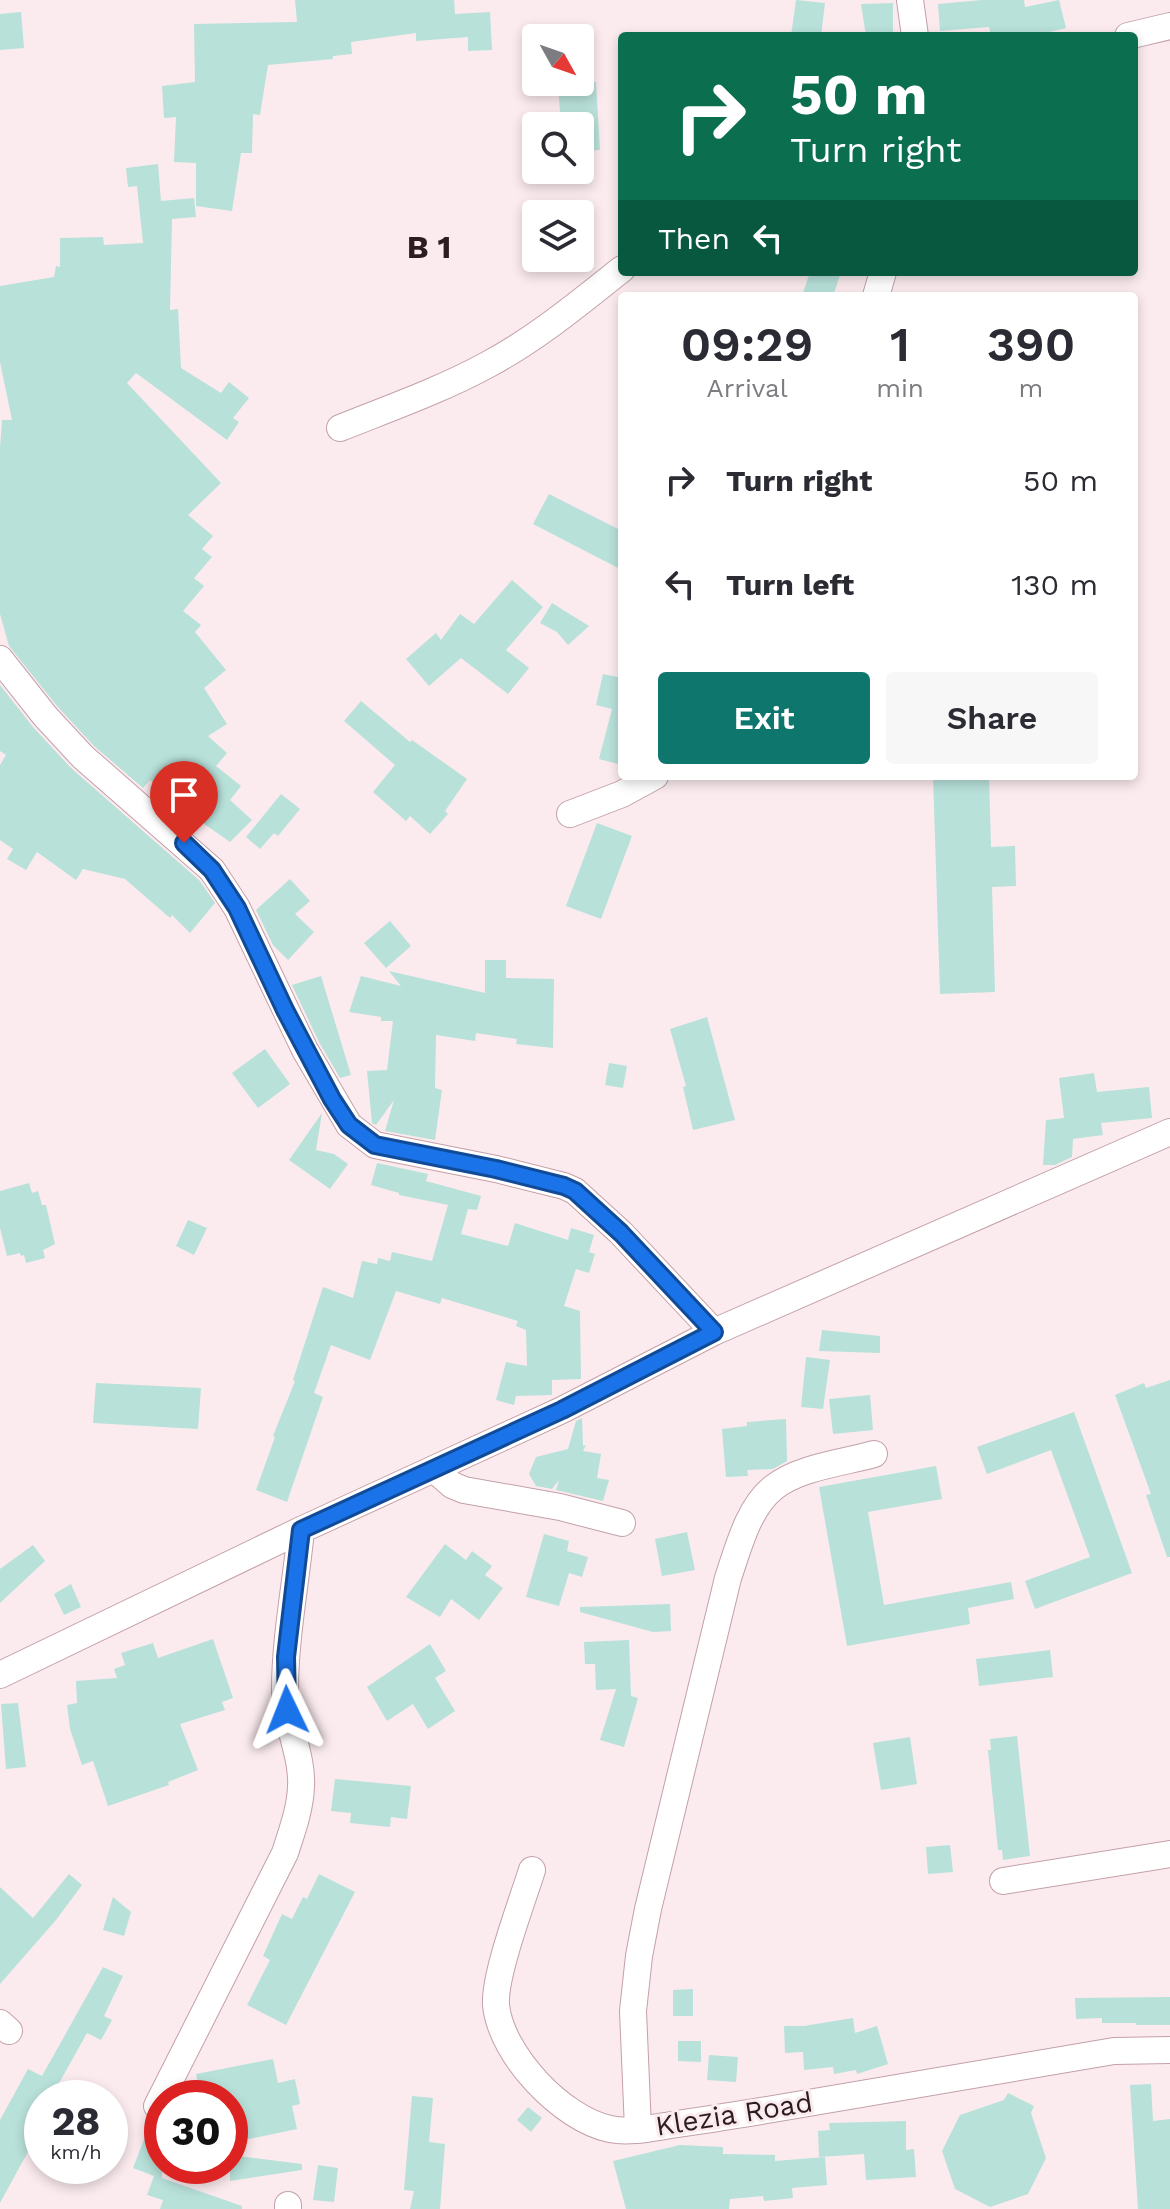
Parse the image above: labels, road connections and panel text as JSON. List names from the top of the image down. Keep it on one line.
{"streets":{"street":["Klezia Road"]},"districts":["B 1"],"north":"bottom right","page":{"turn":["50 m","Turn right"],"then":"Then","eta":["09:29","Arrival","1","min","390","m"],"list":[{"name":"Turn right","value":"50 m"},{"name":"Turn left","value":"130 m"}],"buttons":["Exit","Share"],"speed":"28 km/h","limit":"30"}}
